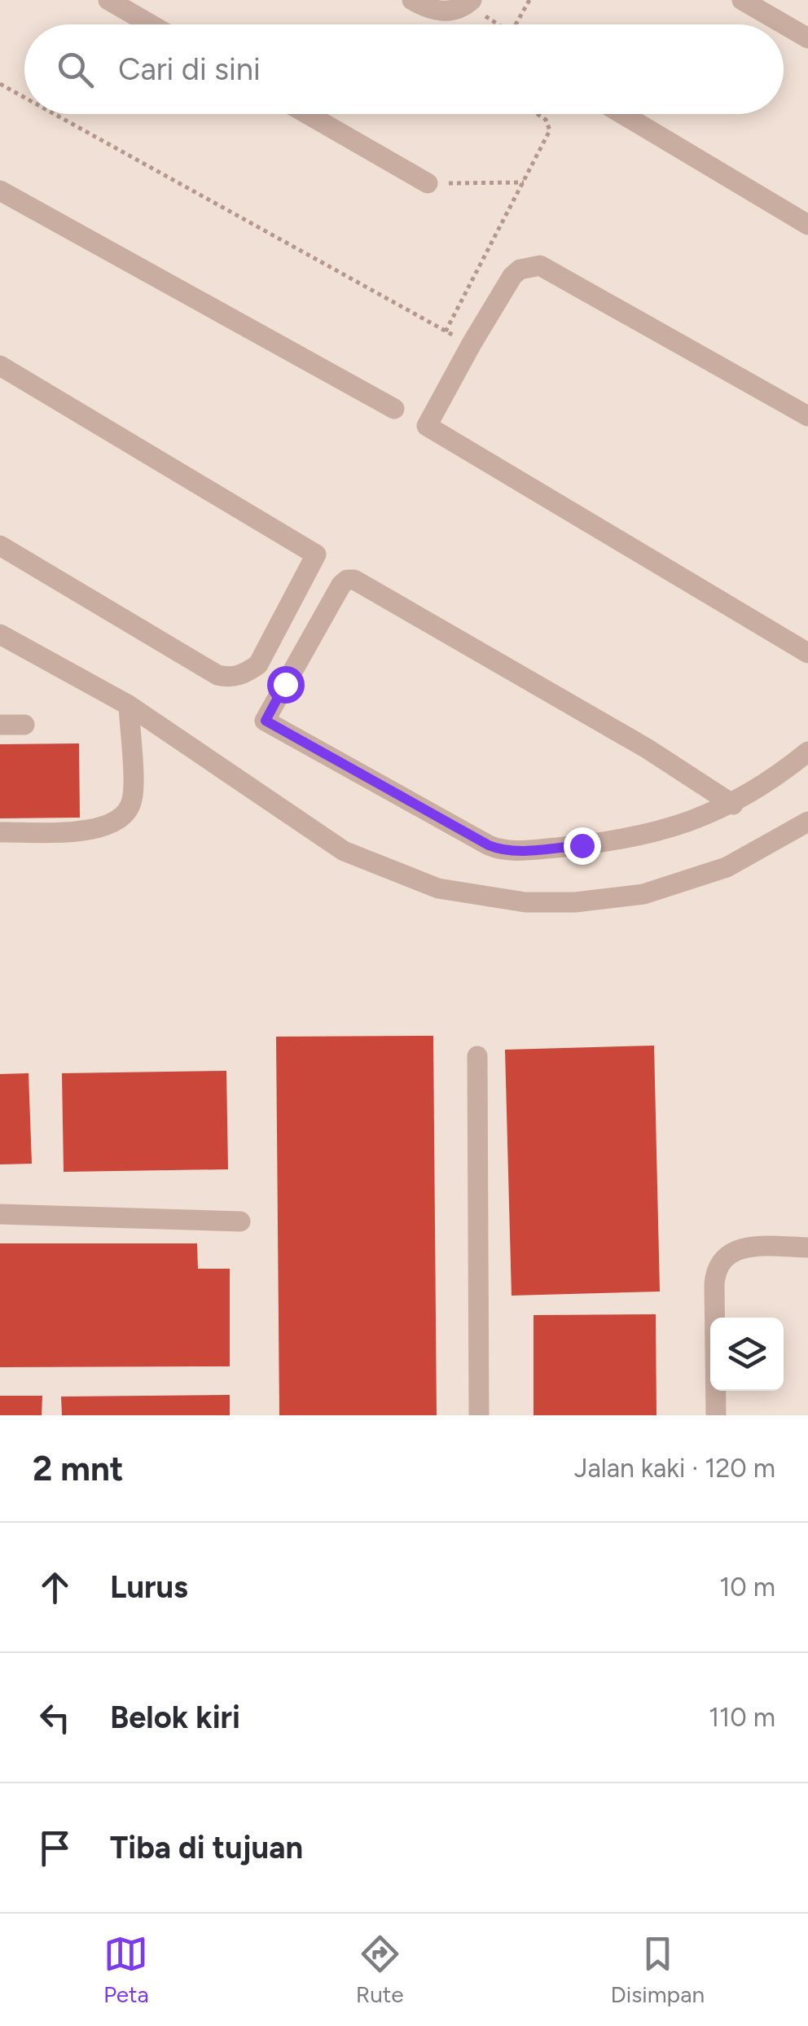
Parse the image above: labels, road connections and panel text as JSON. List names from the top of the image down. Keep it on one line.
{"page":{"search":"Cari di sini","heading":["2 mnt","Jalan kaki · 120 m"],"list":[["Lurus","10 m"],["Belok kiri","110 m"],"Tiba di tujuan"],"nav":["Peta","Rute","Disimpan"]}}
